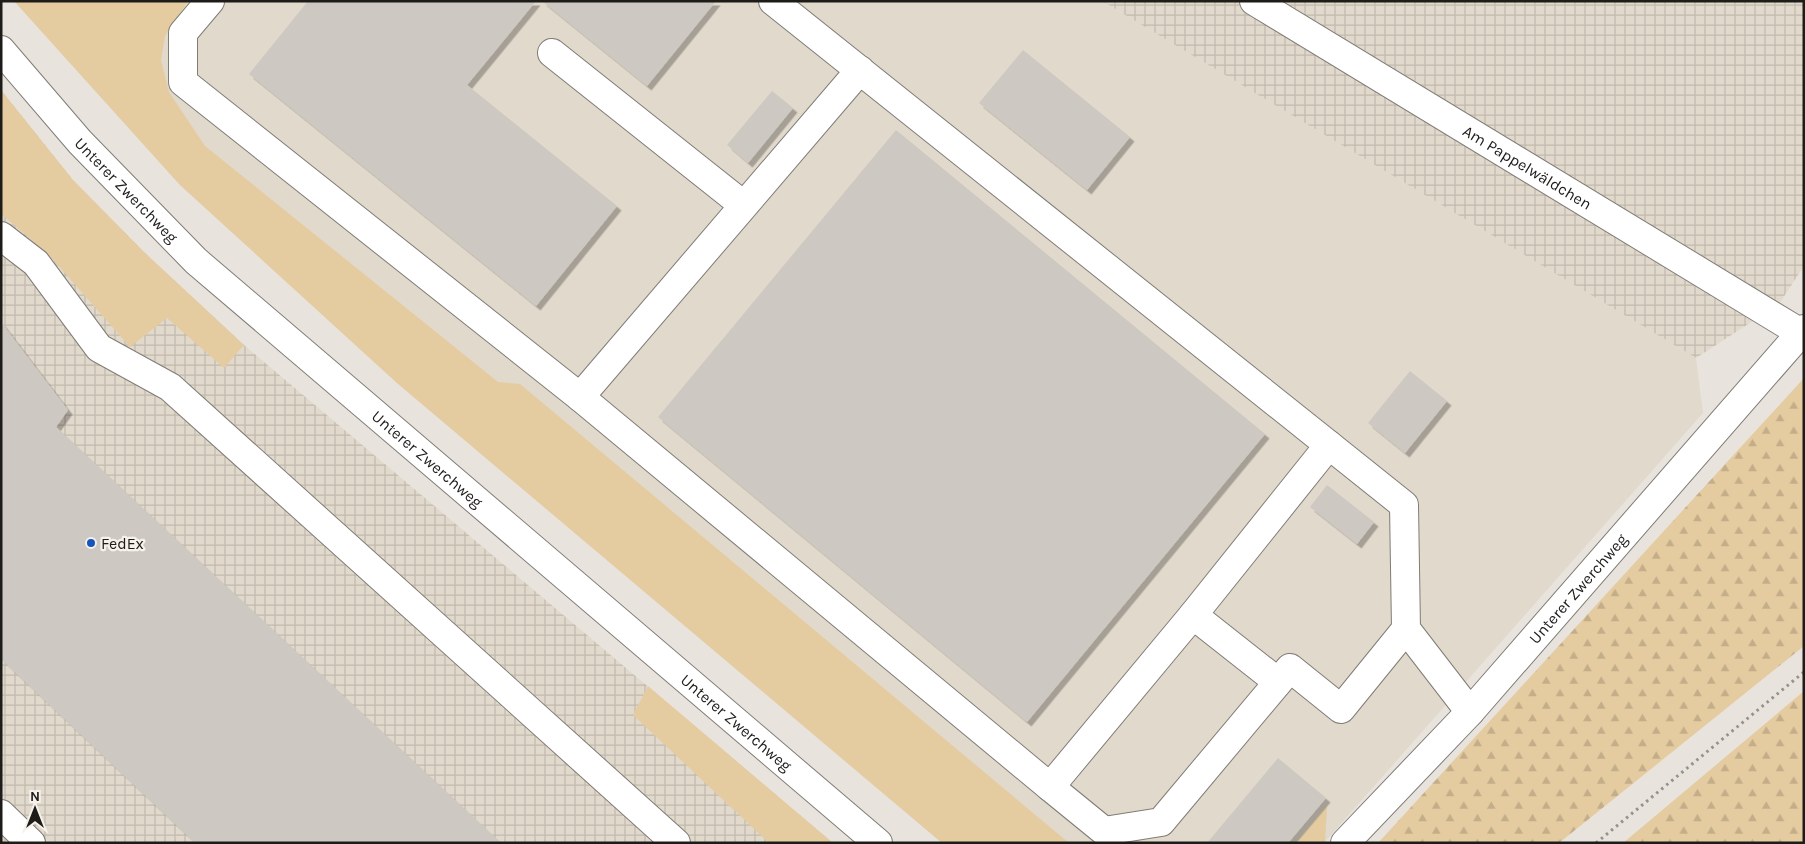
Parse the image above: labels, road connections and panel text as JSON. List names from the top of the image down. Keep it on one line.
{"streets":{"street":["Am Pappelwäldchen","Unterer Zwerchweg"]},"crossings":[["Am Pappelwäldchen","Unterer Zwerchweg"]],"places":["FedEx"],"north":"top"}
